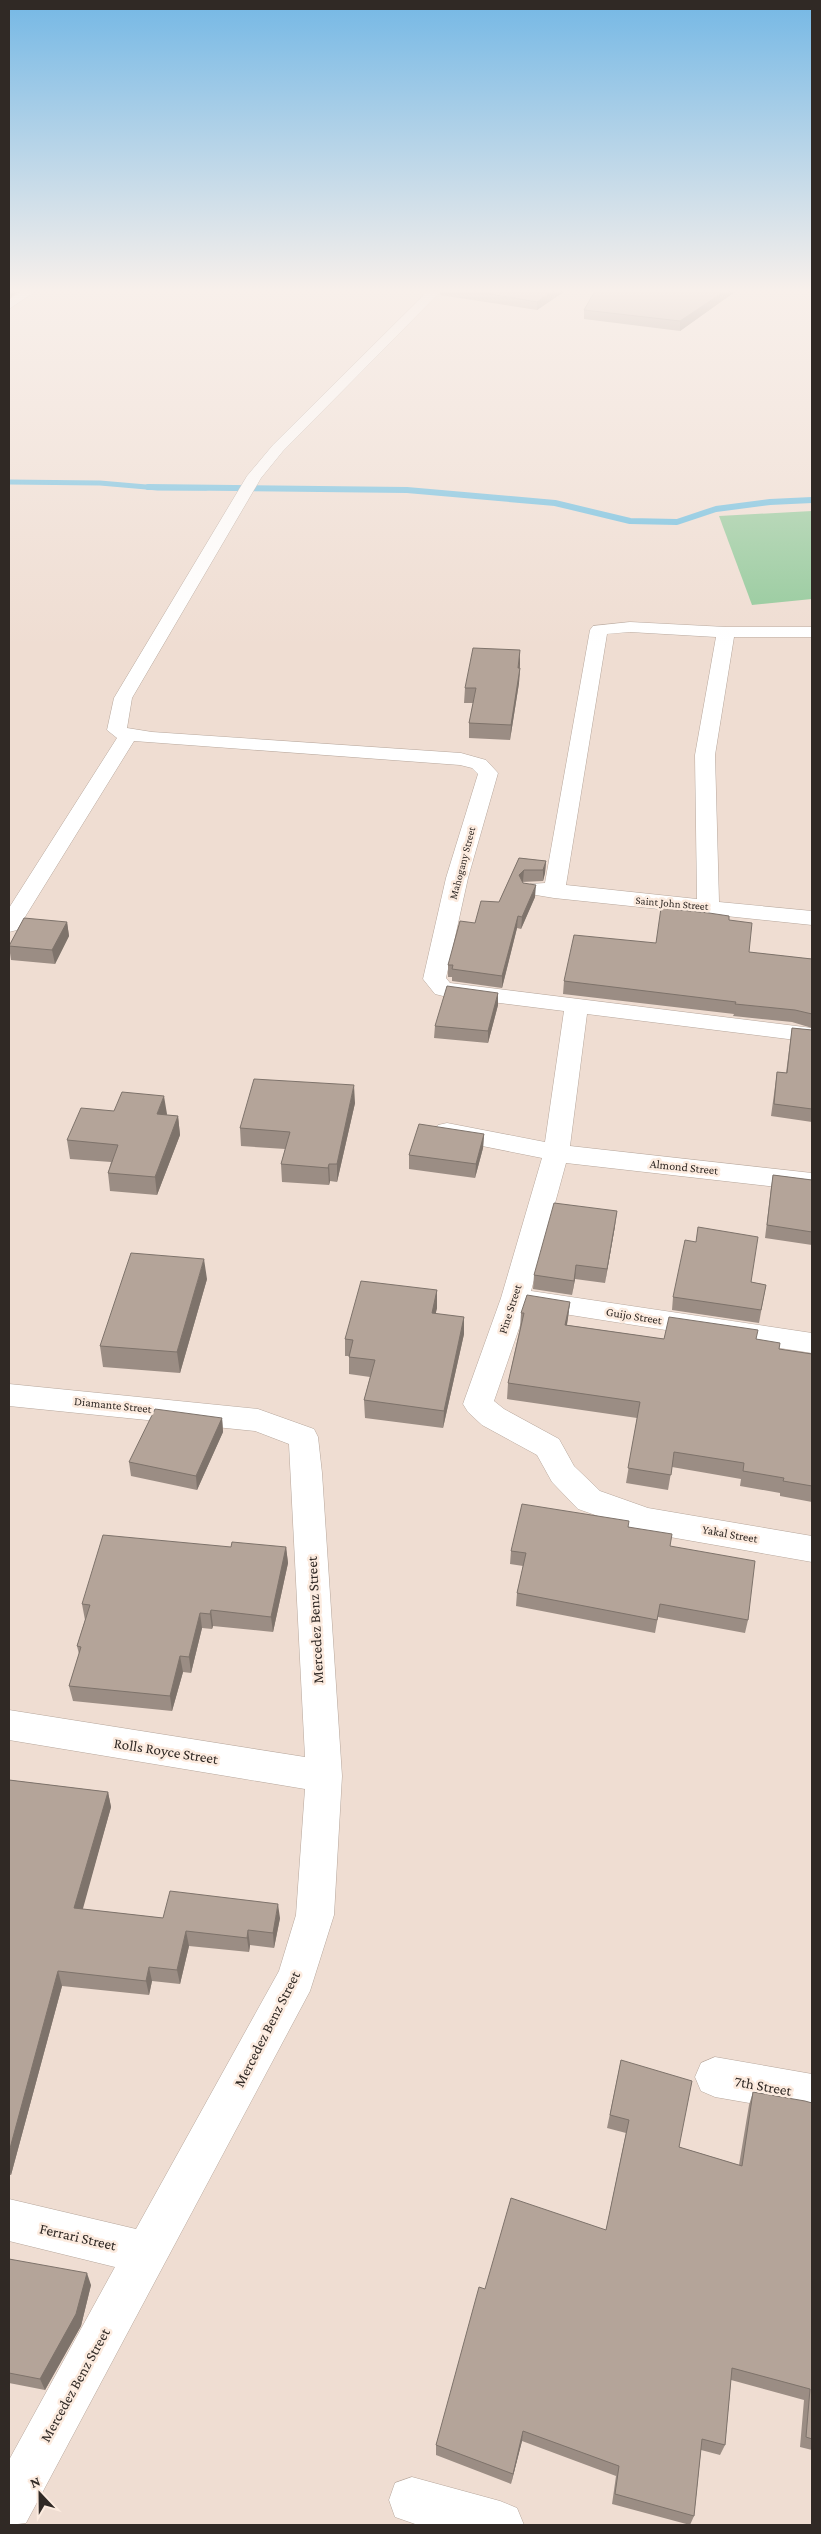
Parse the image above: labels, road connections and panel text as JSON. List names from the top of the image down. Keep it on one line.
{"streets":{"street":["Mahogany Street","Saint John Street","Almond Street","Pine Street","Guijo Street","Diamante Street","Yakal Street","Mercedez Benz Street","Rolls Royce Street","7th Street","Ferrari Street"]},"crossings":[["Mahogany Street","Pine Street"],["Almond Street","Pine Street"],["Pine Street","Guijo Street"],["Pine Street","Yakal Street"],["Diamante Street","Mercedez Benz Street"],["Mercedez Benz Street","Rolls Royce Street"],["Mercedez Benz Street","Ferrari Street"]],"north":"top"}
